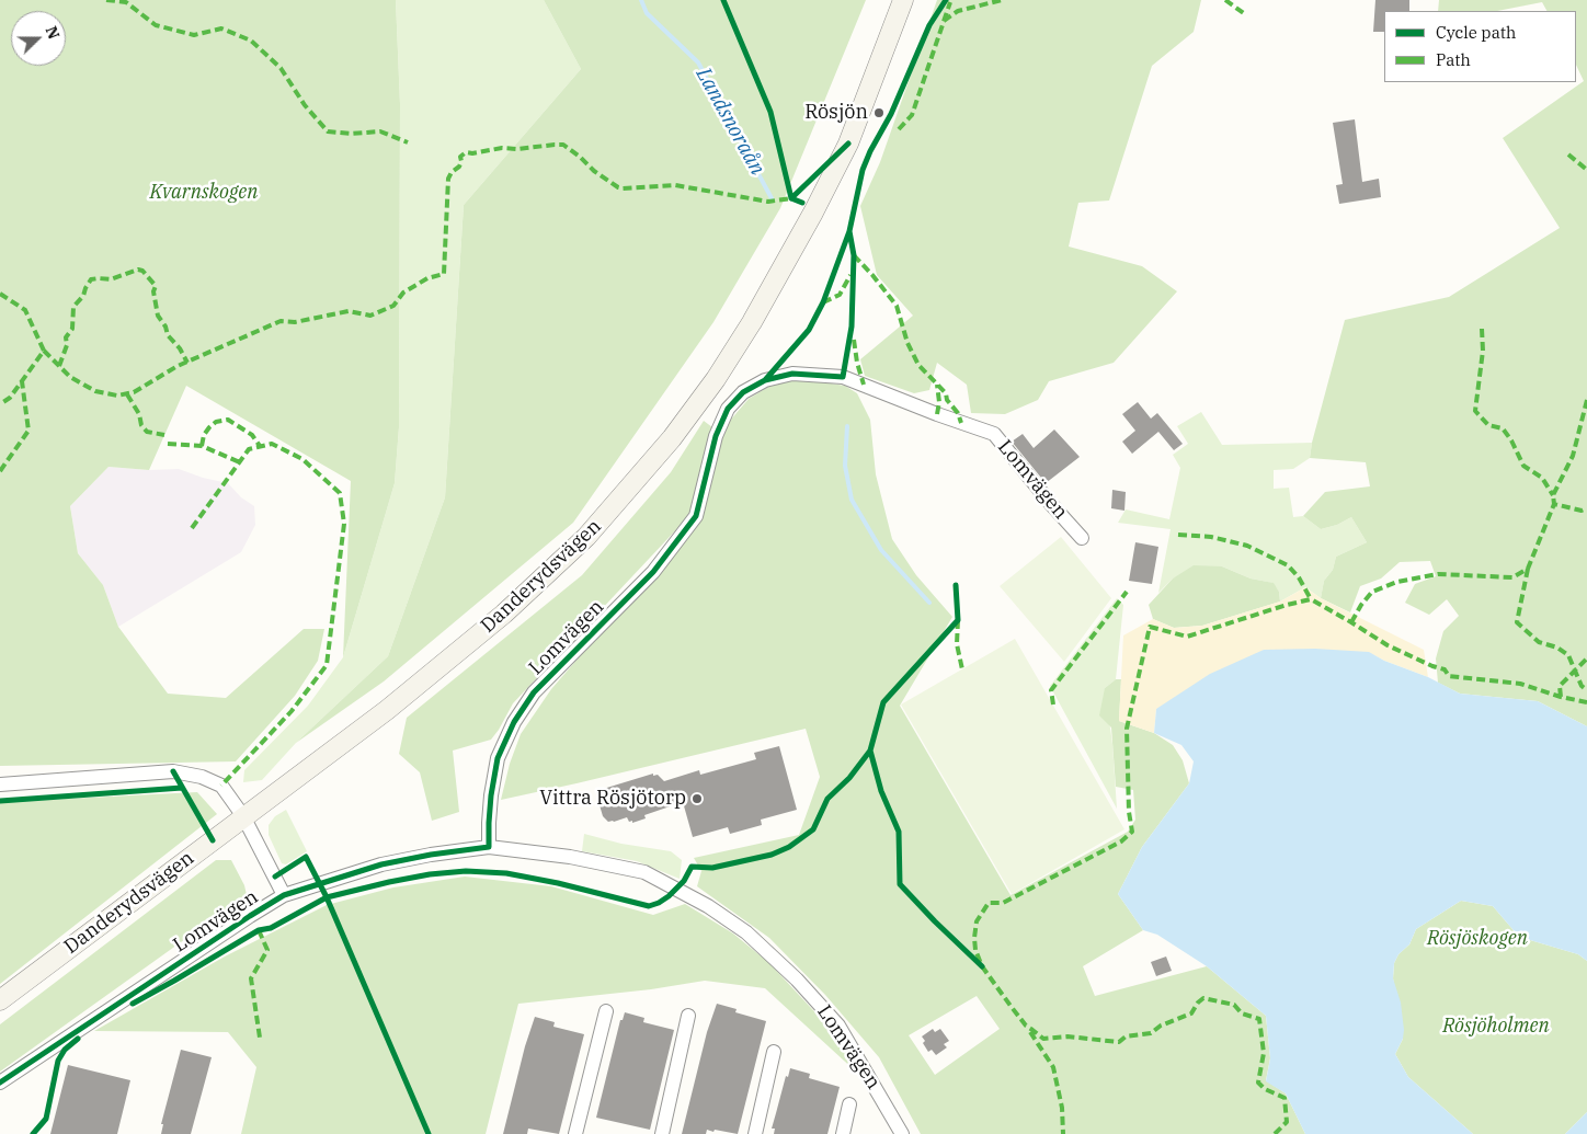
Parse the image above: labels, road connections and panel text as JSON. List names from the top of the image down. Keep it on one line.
{"streets":{"main road":["Danderydsvägen"],"street":["Lomvägen"]},"crossings":[["Lomvägen","Danderydsvägen"]],"water":["Landsnoraån"],"parks":["Kvarnskogen","Rösjöskogen","Rösjöholmen"],"places":["Rösjön","Vittra Rösjötorp"],"legend":["Cycle path","Path"],"north":"right"}
